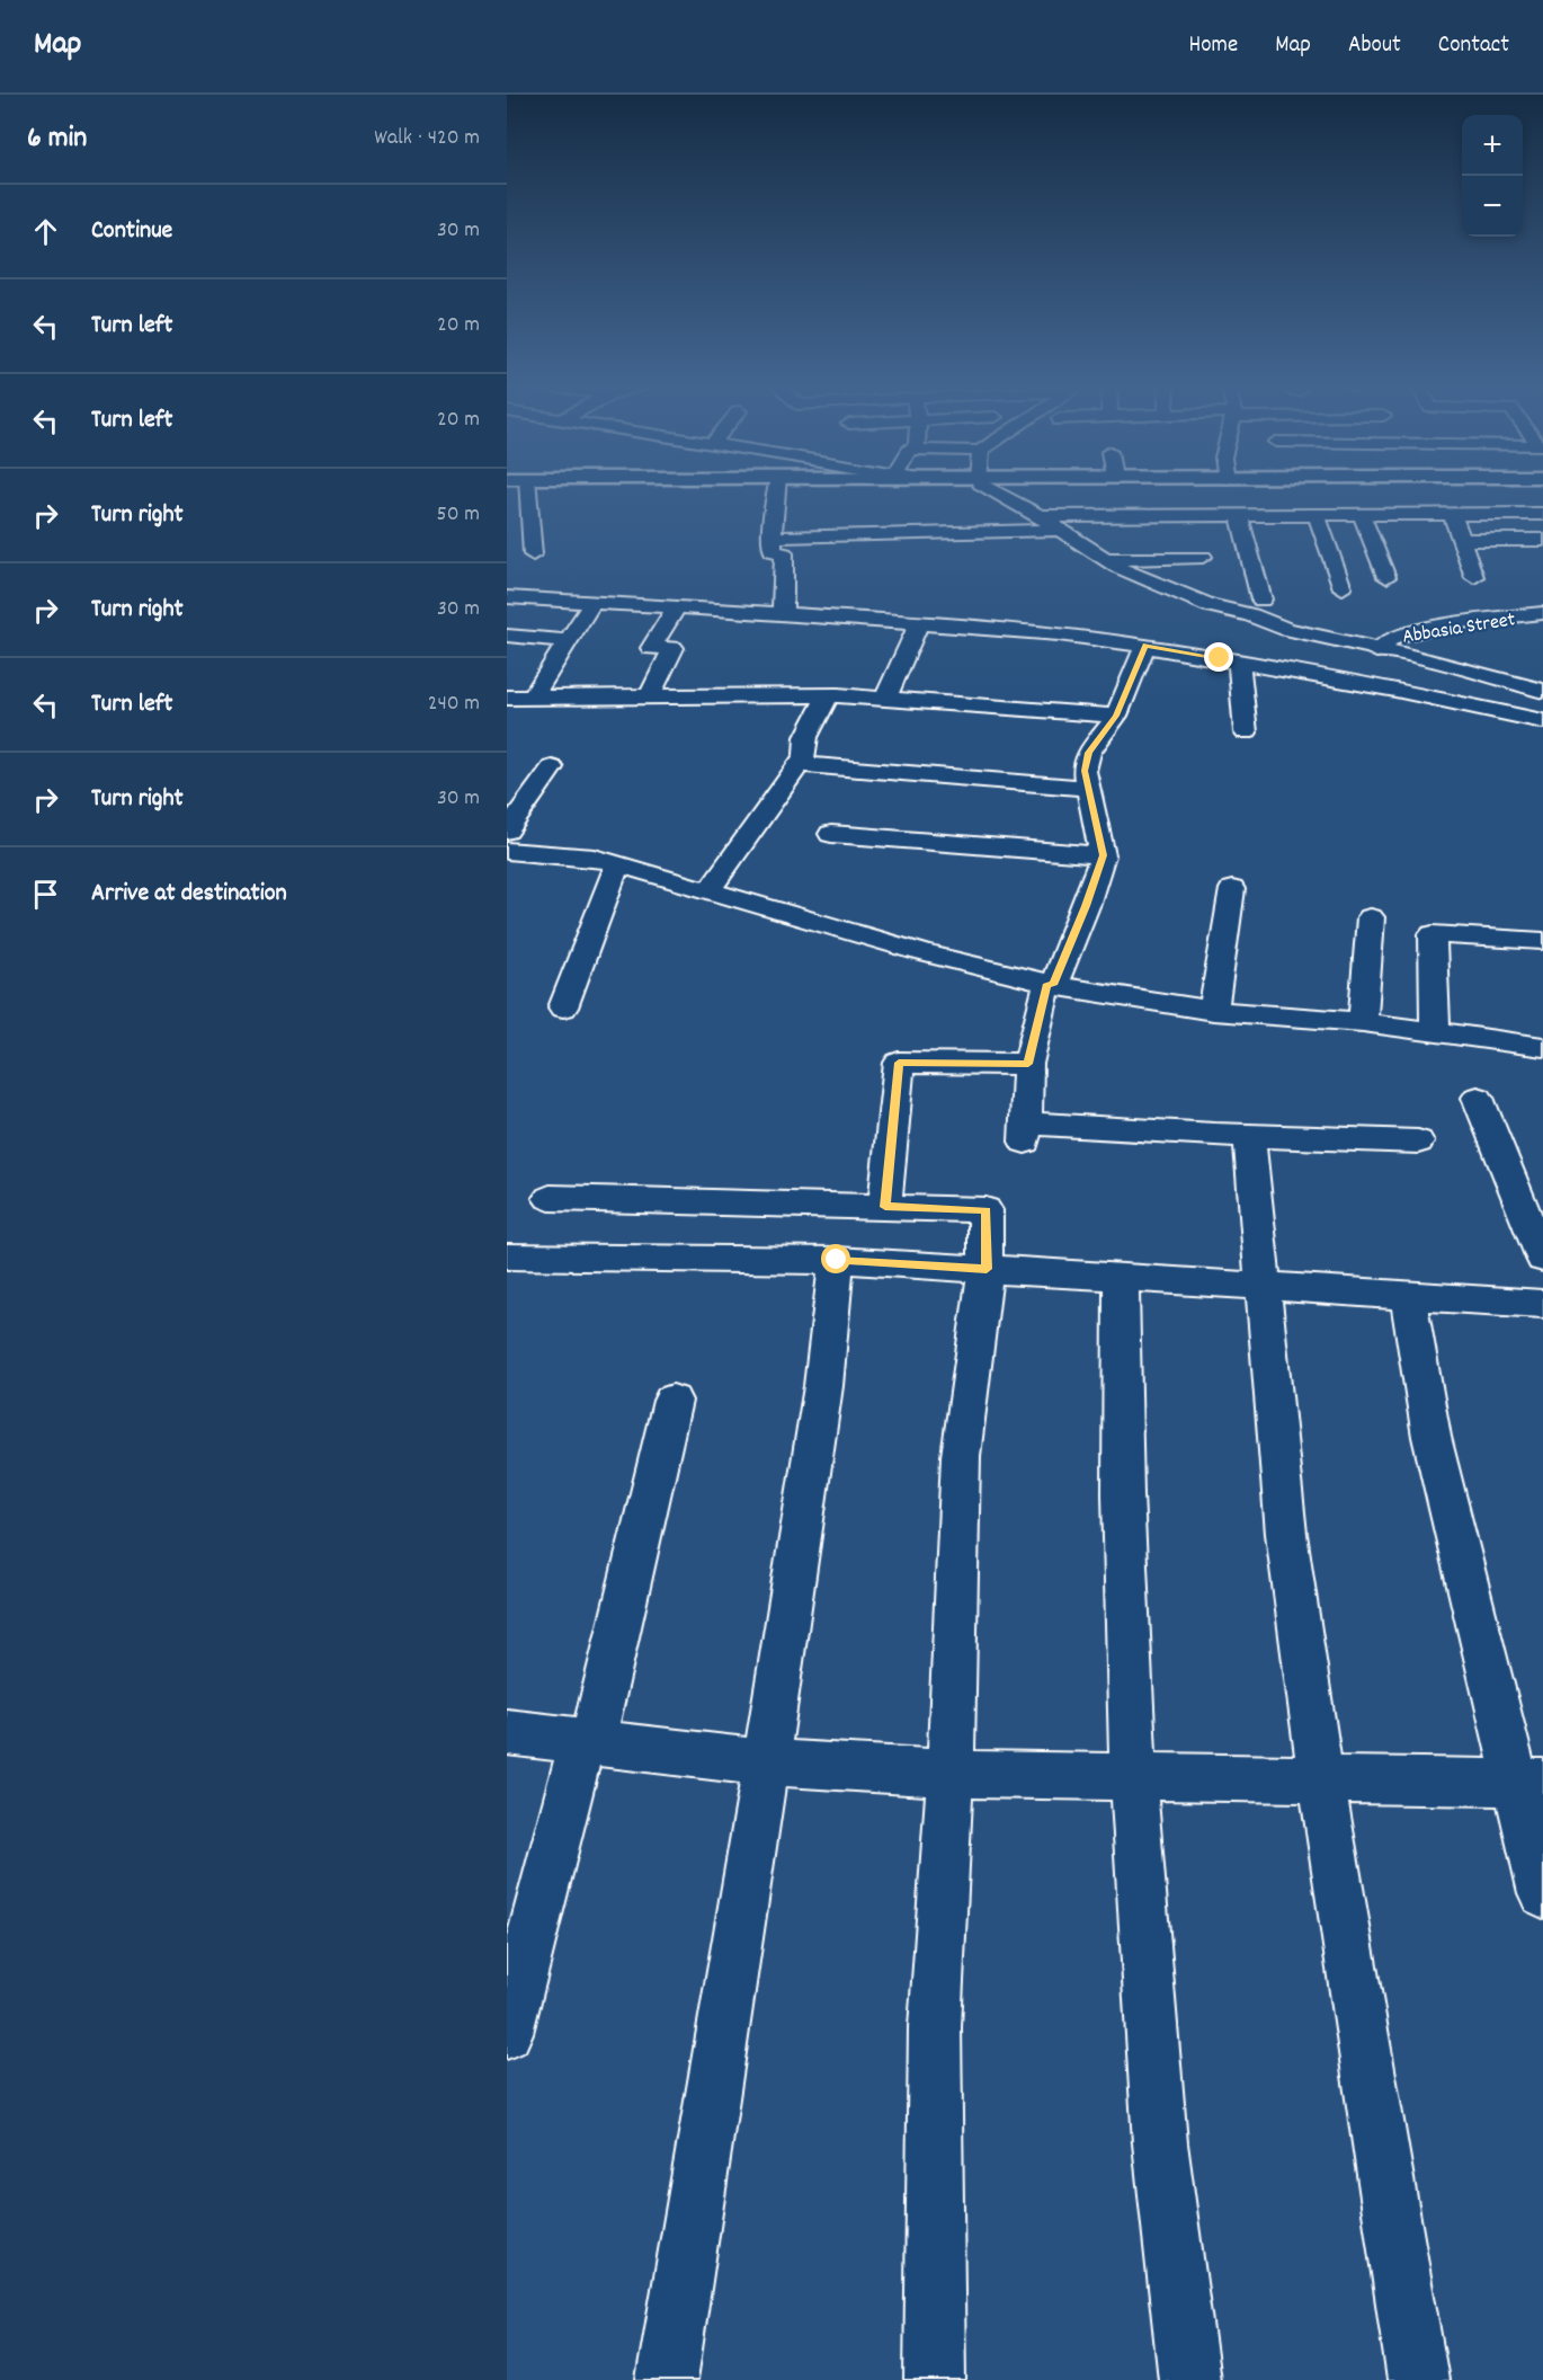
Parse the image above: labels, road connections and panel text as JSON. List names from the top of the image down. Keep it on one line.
{"streets":{"street":["Abbasia Street"]},"page":{"header":"Map","nav":["Home","Map","About","Contact"],"heading":["6 min","Walk · 420 m"],"map_buttons":["+","−"],"list":[["Continue","30 m"],["Turn left","20 m"],["Turn left","20 m"],["Turn right","50 m"],["Turn right","30 m"],["Turn left","240 m"],["Turn right","30 m"],"Arrive at destination"]}}
